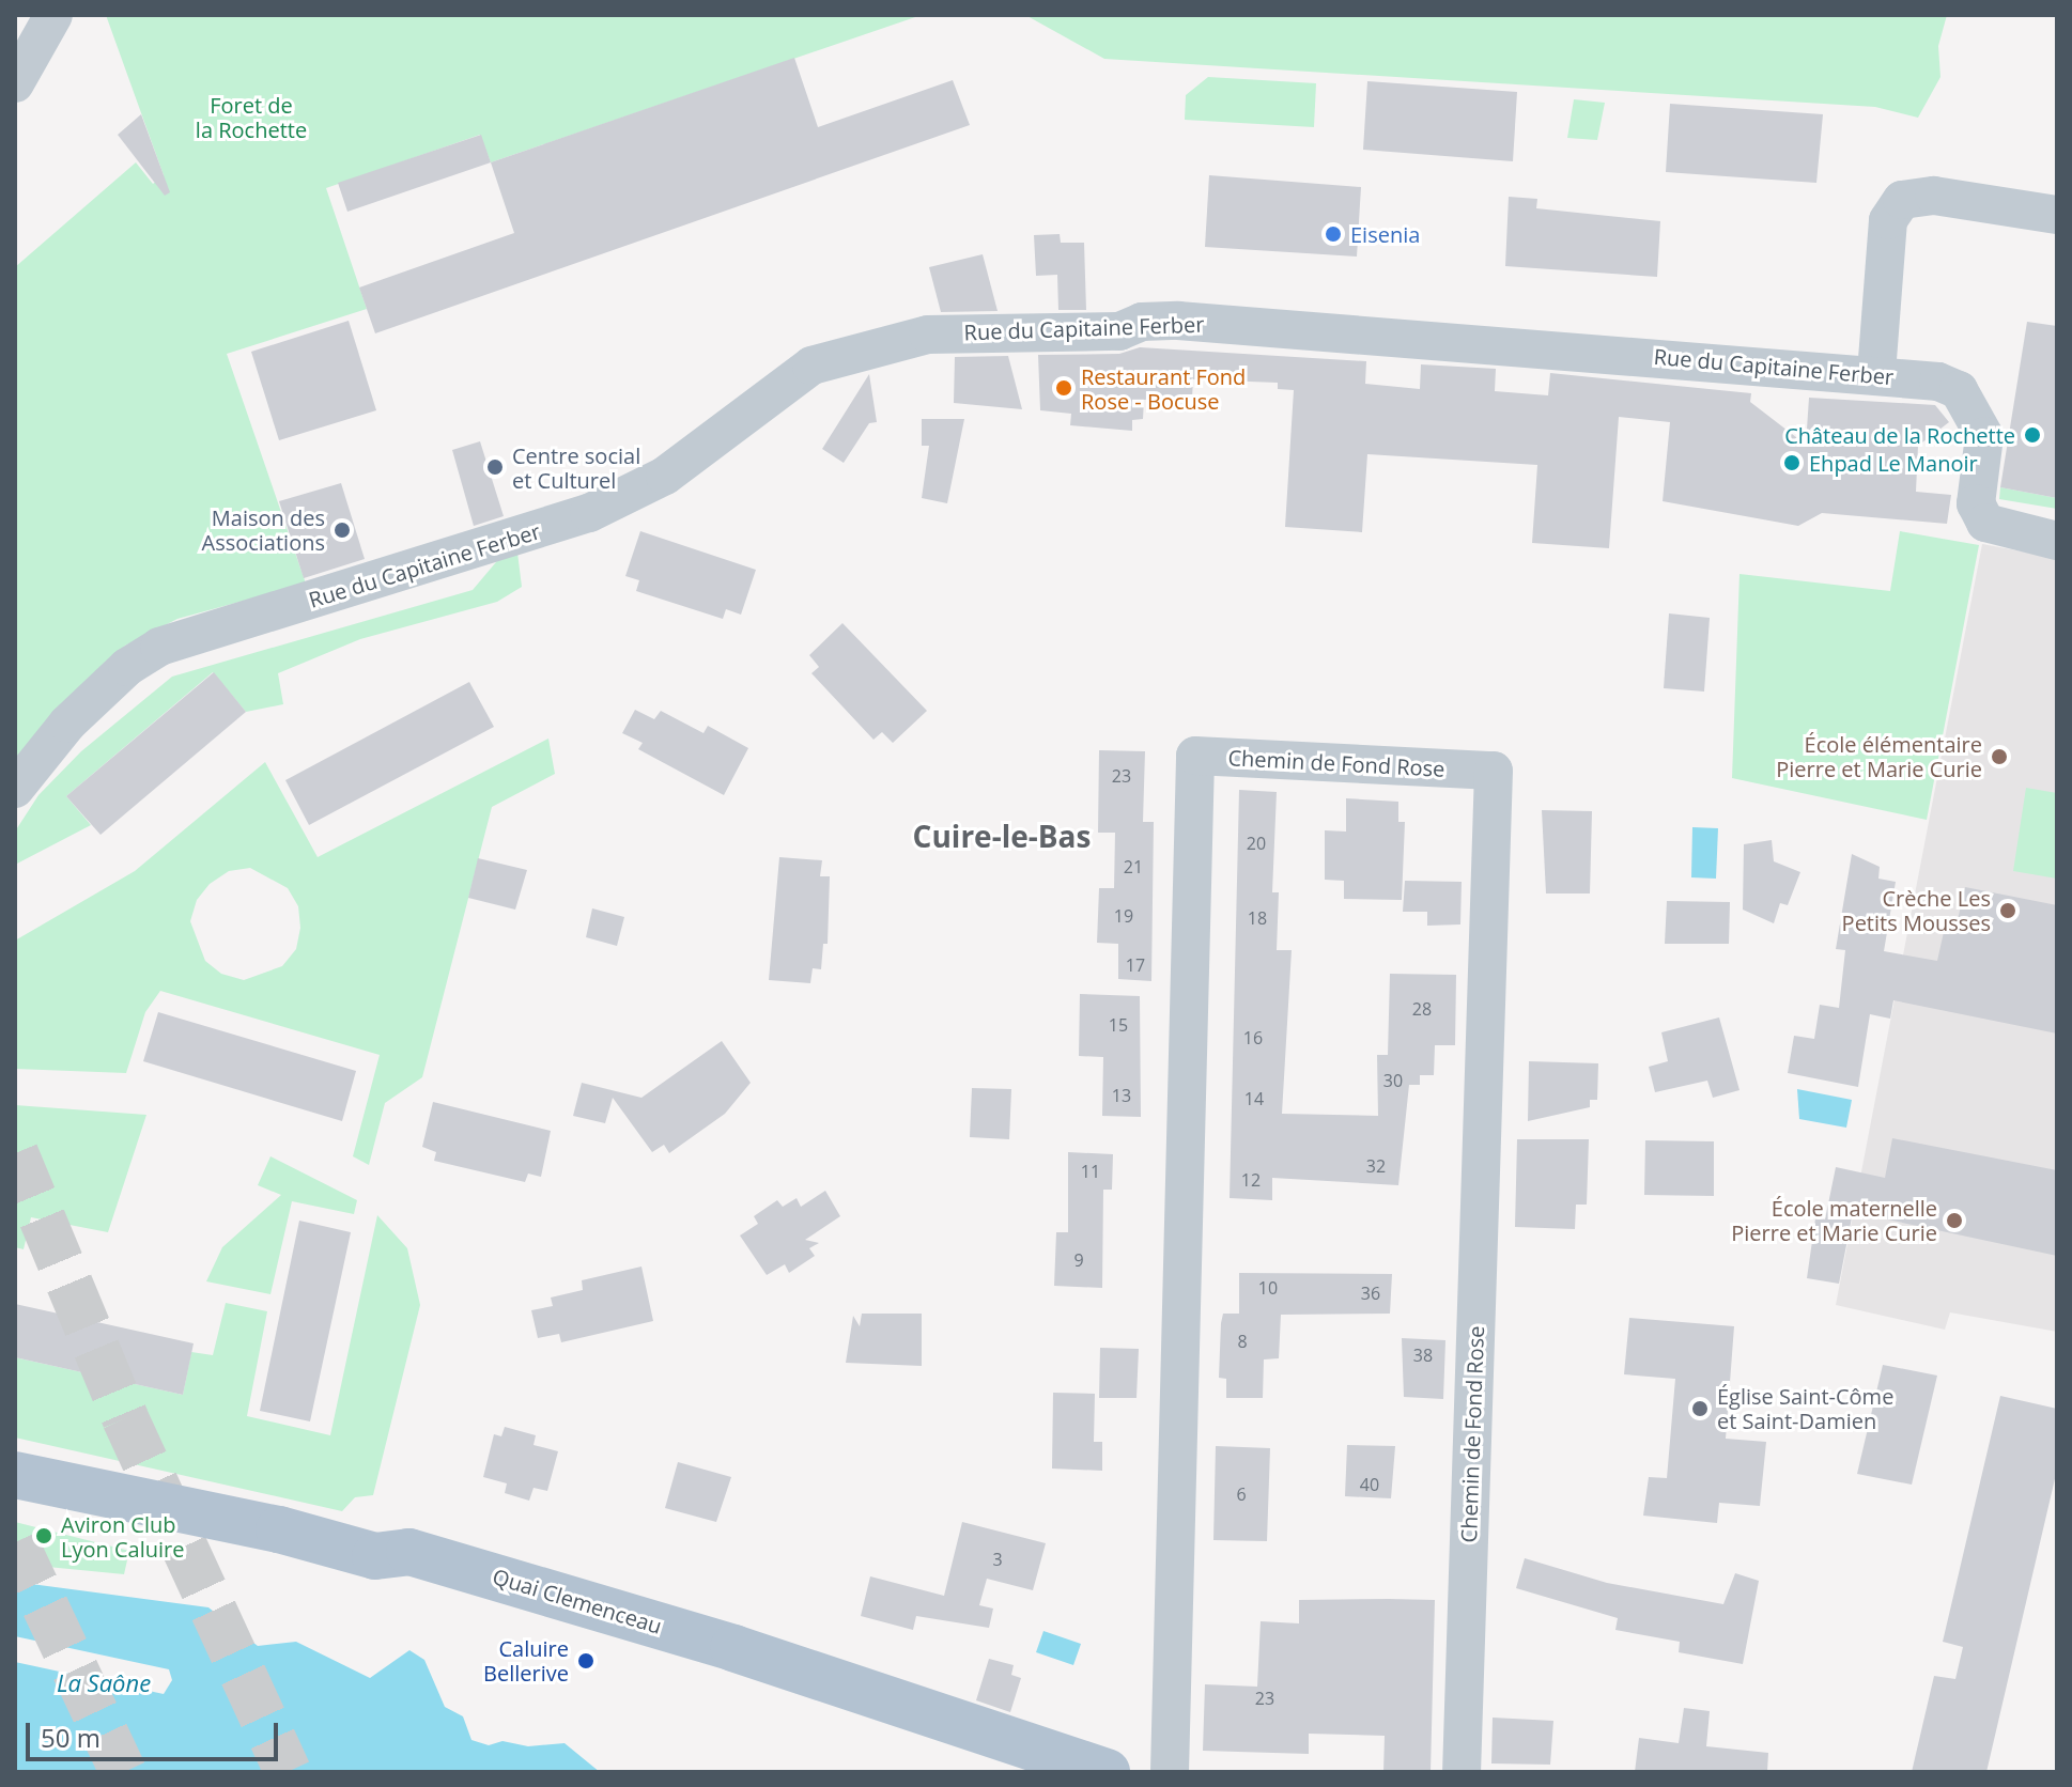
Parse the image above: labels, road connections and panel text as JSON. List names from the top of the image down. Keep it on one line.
{"streets":{"main road":["Quai Clemenceau"],"street":["Rue du Capitaine Ferber","Chemin de Fond Rose"]},"districts":["Cuire-le-Bas"],"water":["La Saône"],"parks":["Foret de la Rochette"],"places":["Eisenia","Restaurant Fond Rose - Bocuse","Château de la Rochette","Ehpad Le Manoir","Centre social et Culturel","Maison des Associations","École élémentaire Pierre et Marie Curie","Crèche Les Petits Mousses","École maternelle Pierre et Marie Curie","Église Saint-Côme et Saint-Damien","Aviron Club Lyon Caluire","Caluire Bellerive"],"house_numbers":["23","20","21","19","18","17","28","15","16","30","13","14","32","11","12","9","10","36","8","38","40","6","3","23"],"scale_bar":"50 m"}
